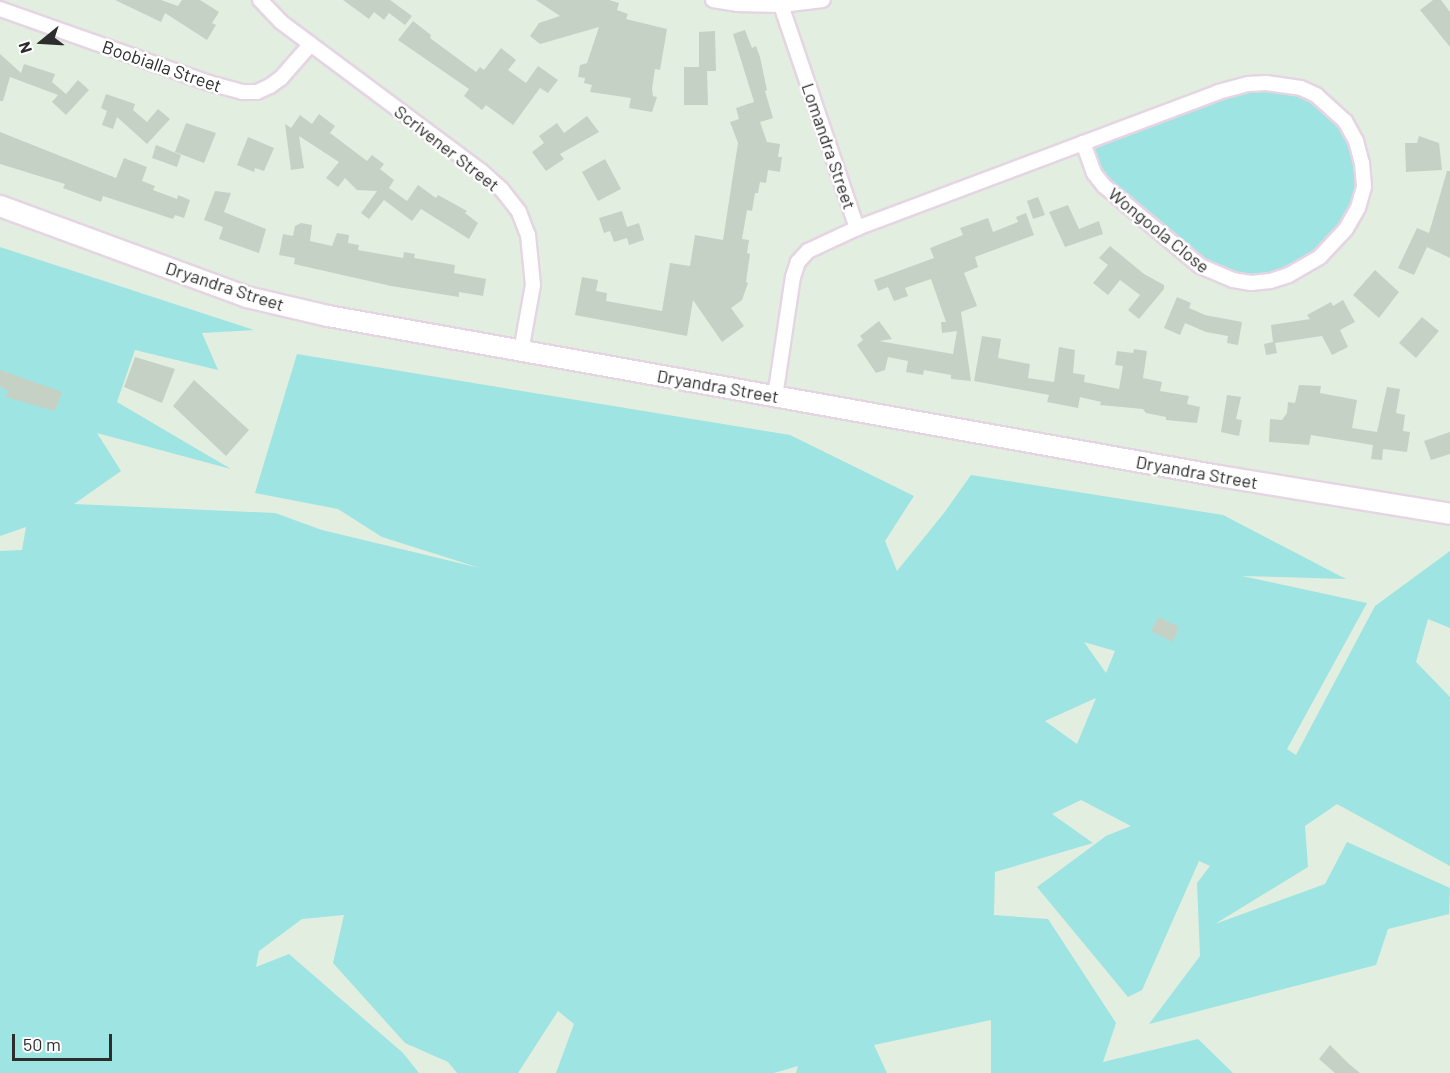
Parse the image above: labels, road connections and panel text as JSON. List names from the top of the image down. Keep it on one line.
{"streets":{"street":["Boobialla Street","Lomandra Street","Scrivener Street","Wongoola Close","Dryandra Street"]},"crossings":[["Boobialla Street","Scrivener Street"],["Lomandra Street","Wongoola Close"],["Lomandra Street","Dryandra Street"],["Scrivener Street","Dryandra Street"]],"scale_bar":"50 m","north":"left"}
